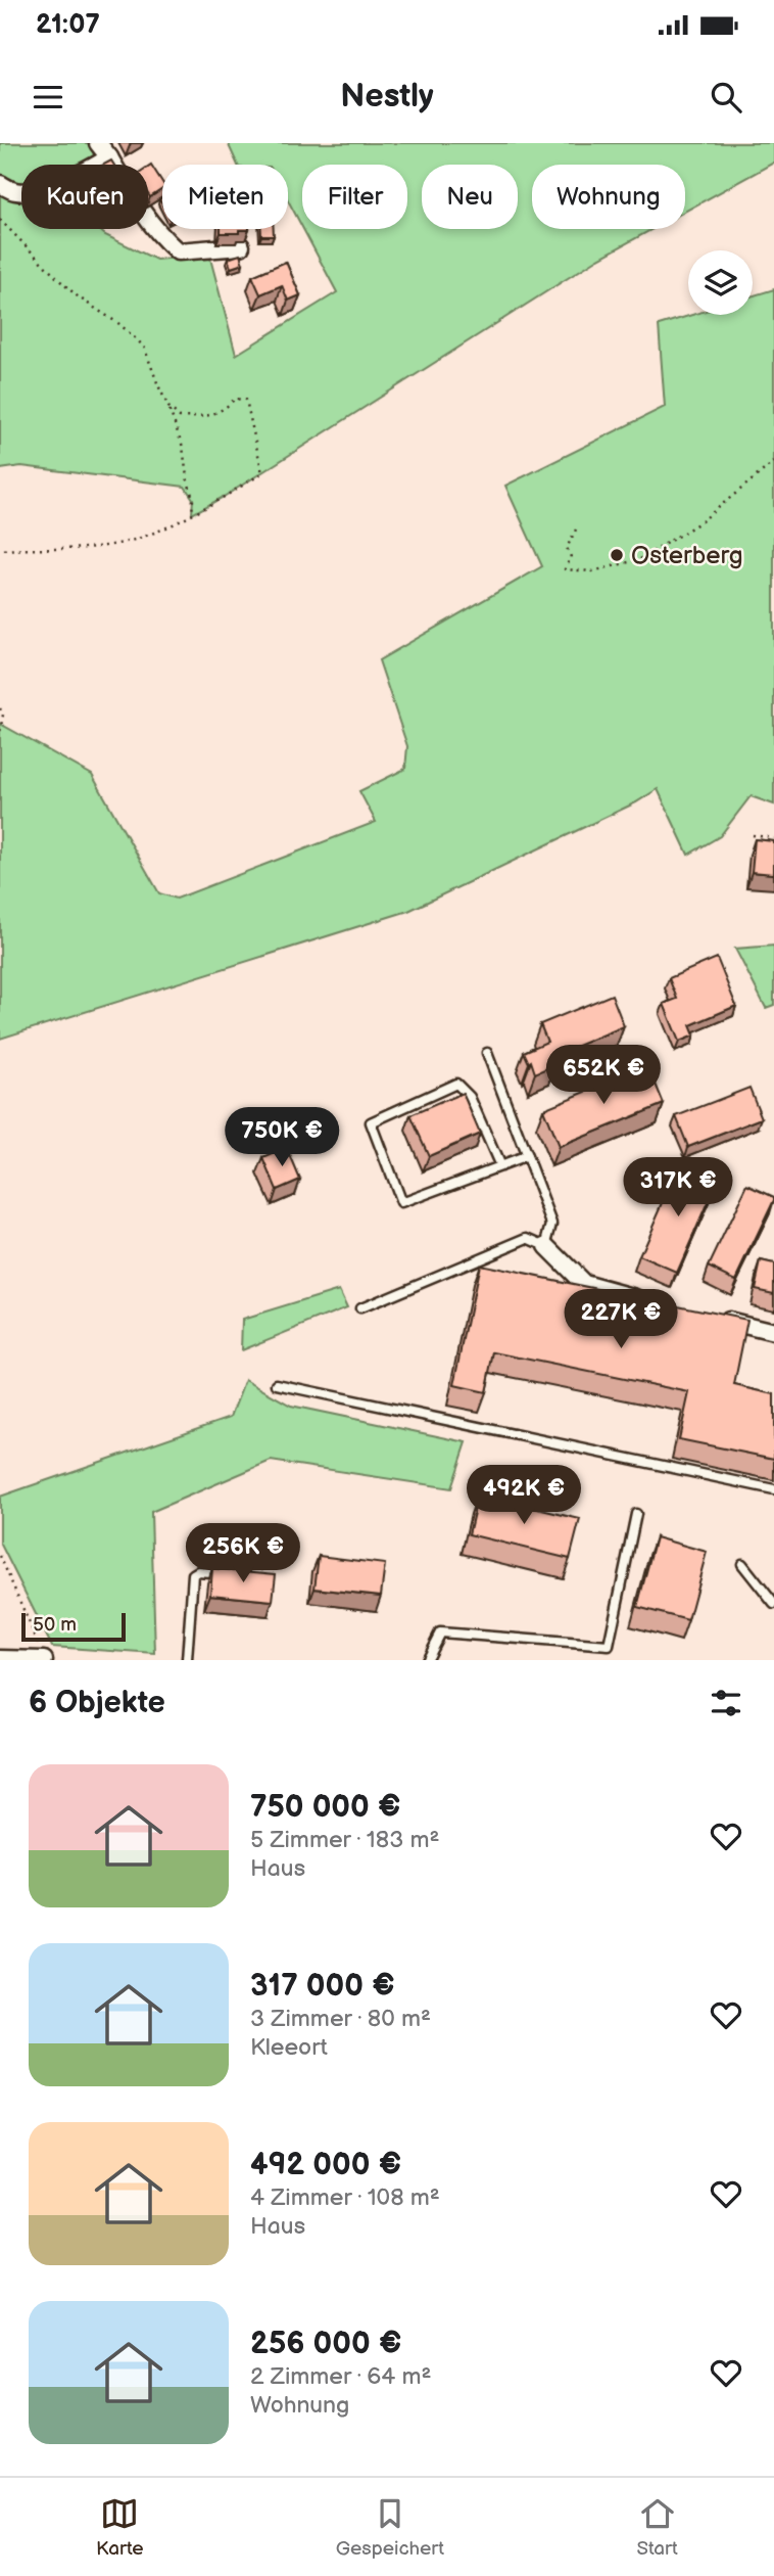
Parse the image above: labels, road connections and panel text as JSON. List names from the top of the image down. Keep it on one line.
{"places":["Osterberg"],"scale_bar":"50 m","page":{"status":"21:07","header":"Nestly","chip":["Kaufen","Mieten","Filter","Neu","Wohnung"],"price":["652K €","750K €","317K €","227K €","492K €","256K €"],"scale":"50 m","heading":"6 Objekte","list":[{"name":"750 000 €","note":"5 Zimmer · 183 m² · Haus"},{"name":"317 000 €","note":"3 Zimmer · 80 m² · Kleeort"},{"name":"492 000 €","note":"4 Zimmer · 108 m² · Haus"},{"name":"256 000 €","note":"2 Zimmer · 64 m² · Wohnung"}],"tabs":["Karte","Gespeichert","Start"]}}
